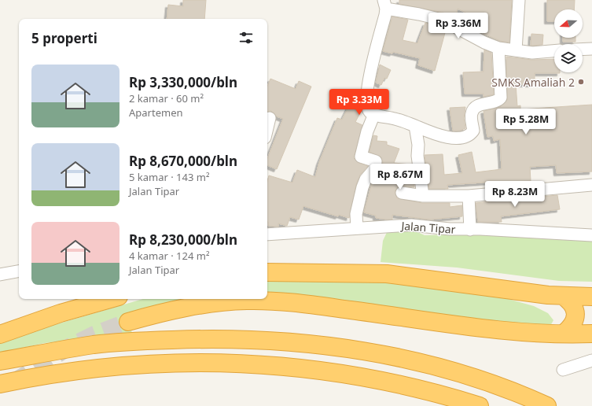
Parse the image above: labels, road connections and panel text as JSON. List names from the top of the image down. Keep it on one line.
{"streets":{"street":["Jalan Tipar"]},"places":["SMKS Amaliah 2"],"north":"left","page":{"price":["Rp 3.36M","Rp 3.33M","Rp 5.28M","Rp 8.67M","Rp 8.23M"],"heading":"5 properti","list":[{"name":"Rp 3,330,000/bln","note":"2 kamar · 60 m² · Apartemen"},{"name":"Rp 8,670,000/bln","note":"5 kamar · 143 m² · Jalan Tipar"},{"name":"Rp 8,230,000/bln","note":"4 kamar · 124 m² · Jalan Tipar"}]}}
